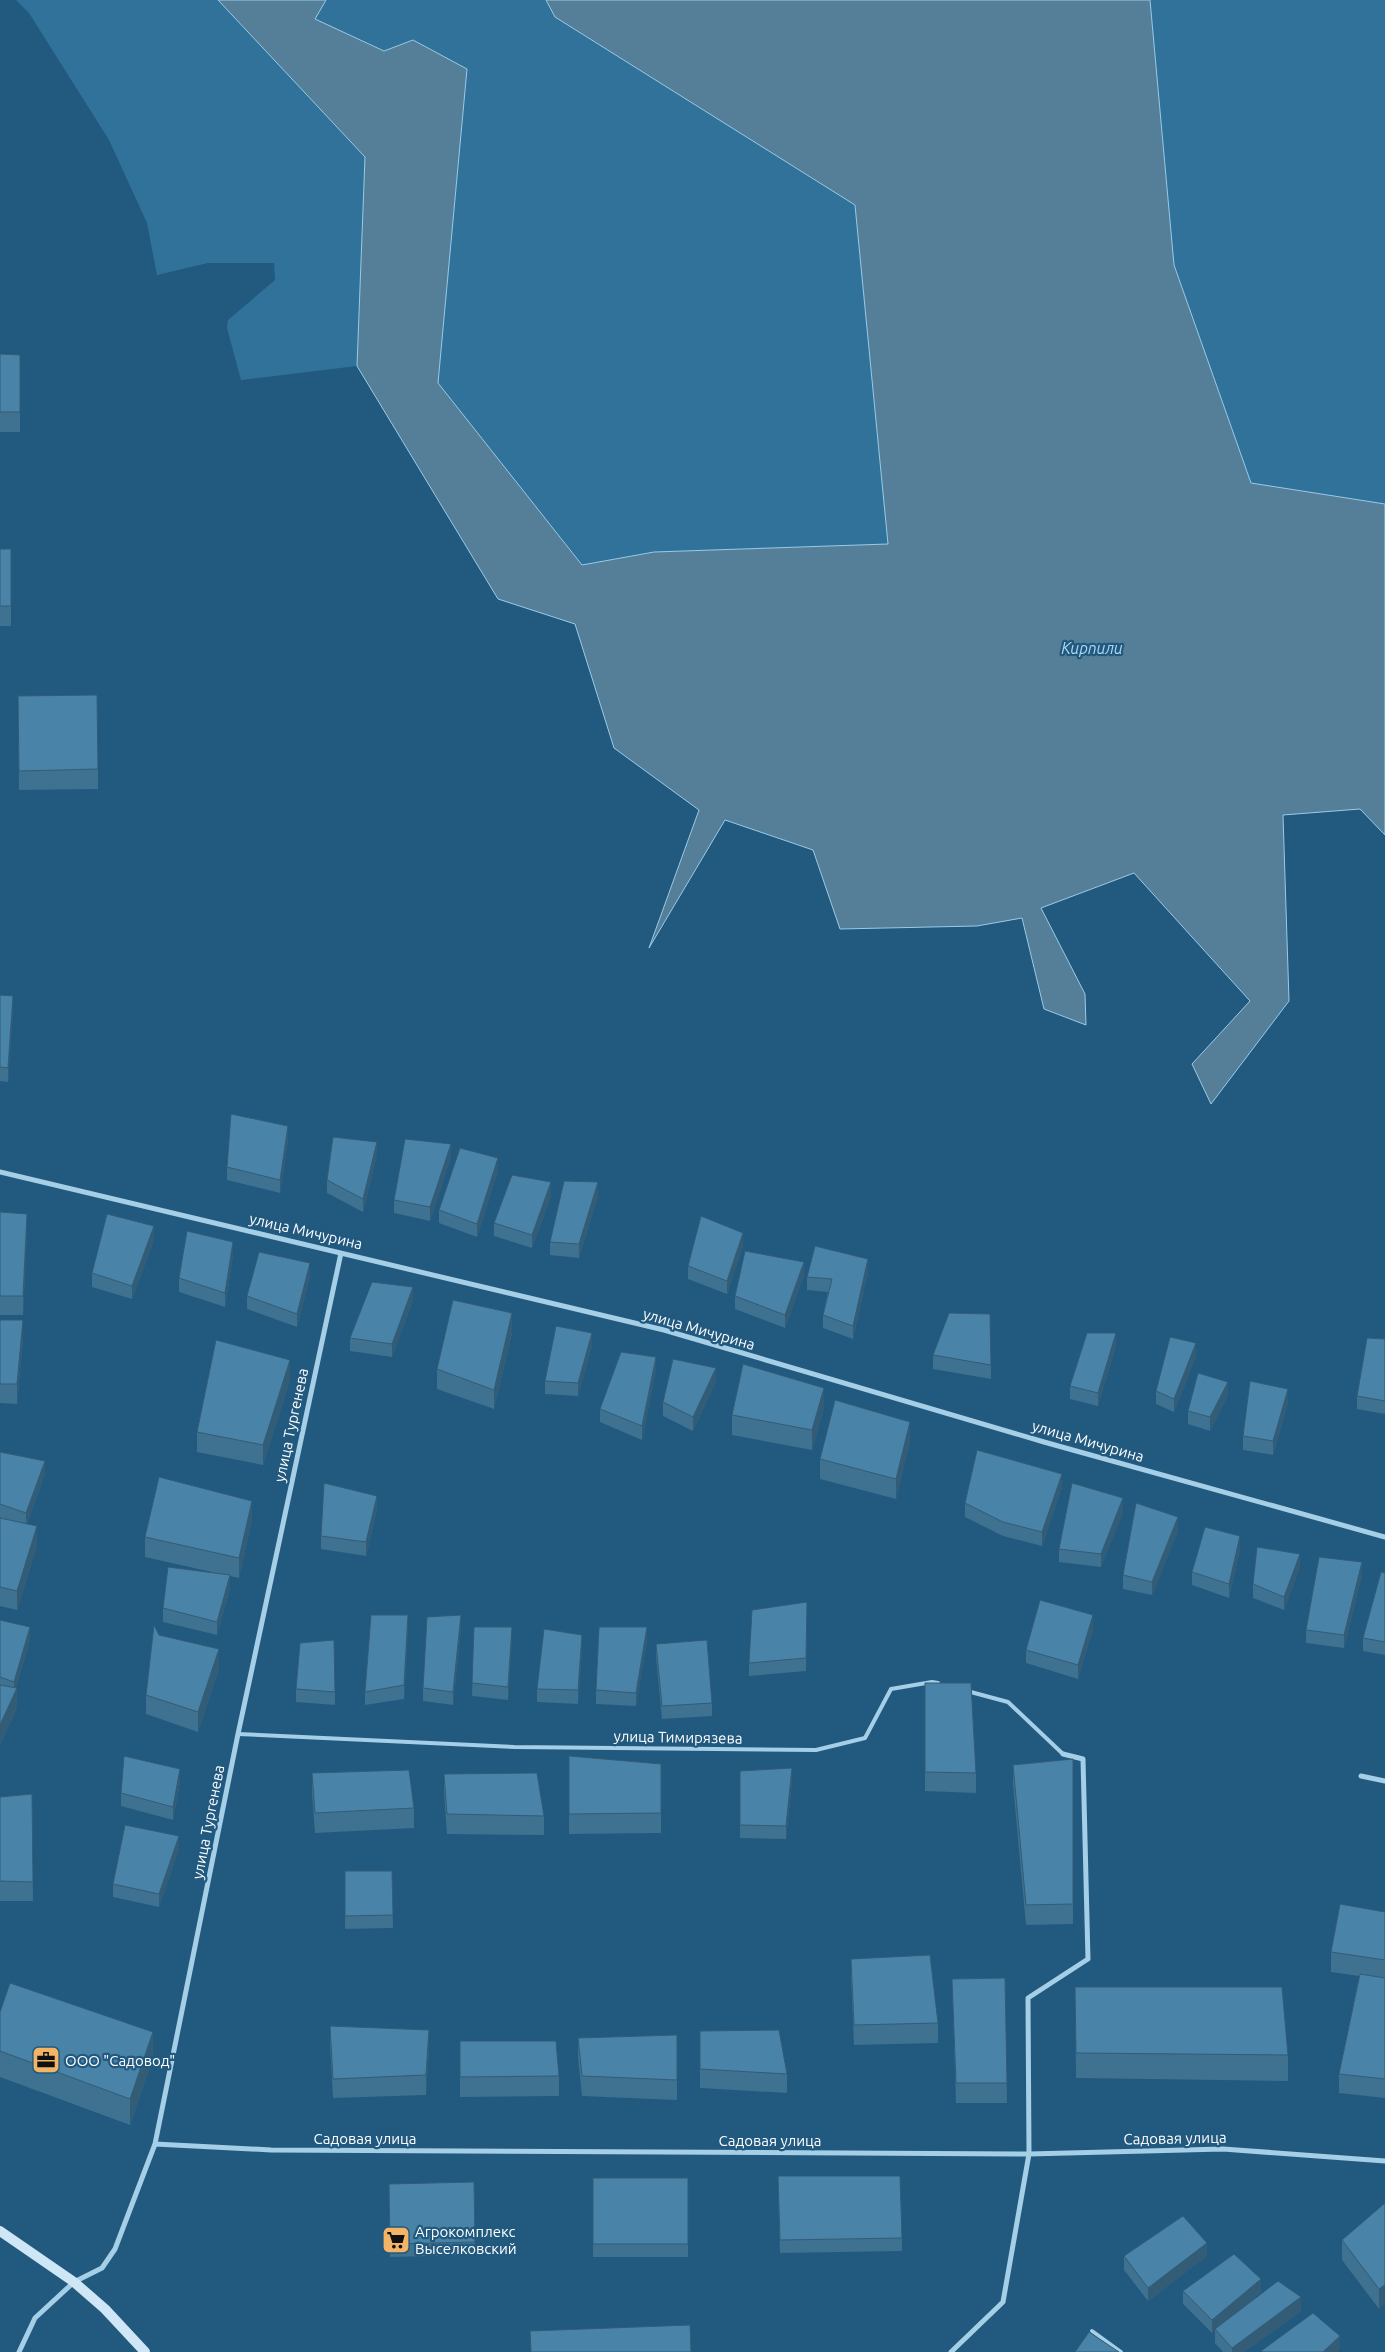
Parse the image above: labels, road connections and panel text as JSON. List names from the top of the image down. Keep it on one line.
{"streets":{"street":["улица Мичурина","улица Тургенева","Садовая улица"],"lane":["улица Тимирязева"]},"crossings":[["улица Мичурина","улица Тургенева"],["улица Тургенева","улица Тимирязева"],["улица Тургенева","Садовая улица"]],"water":["Кирпили"],"places":{"office":["ООО \"Садовод\""],"supermarket":["Агрокомплекс Выселковский"]}}
